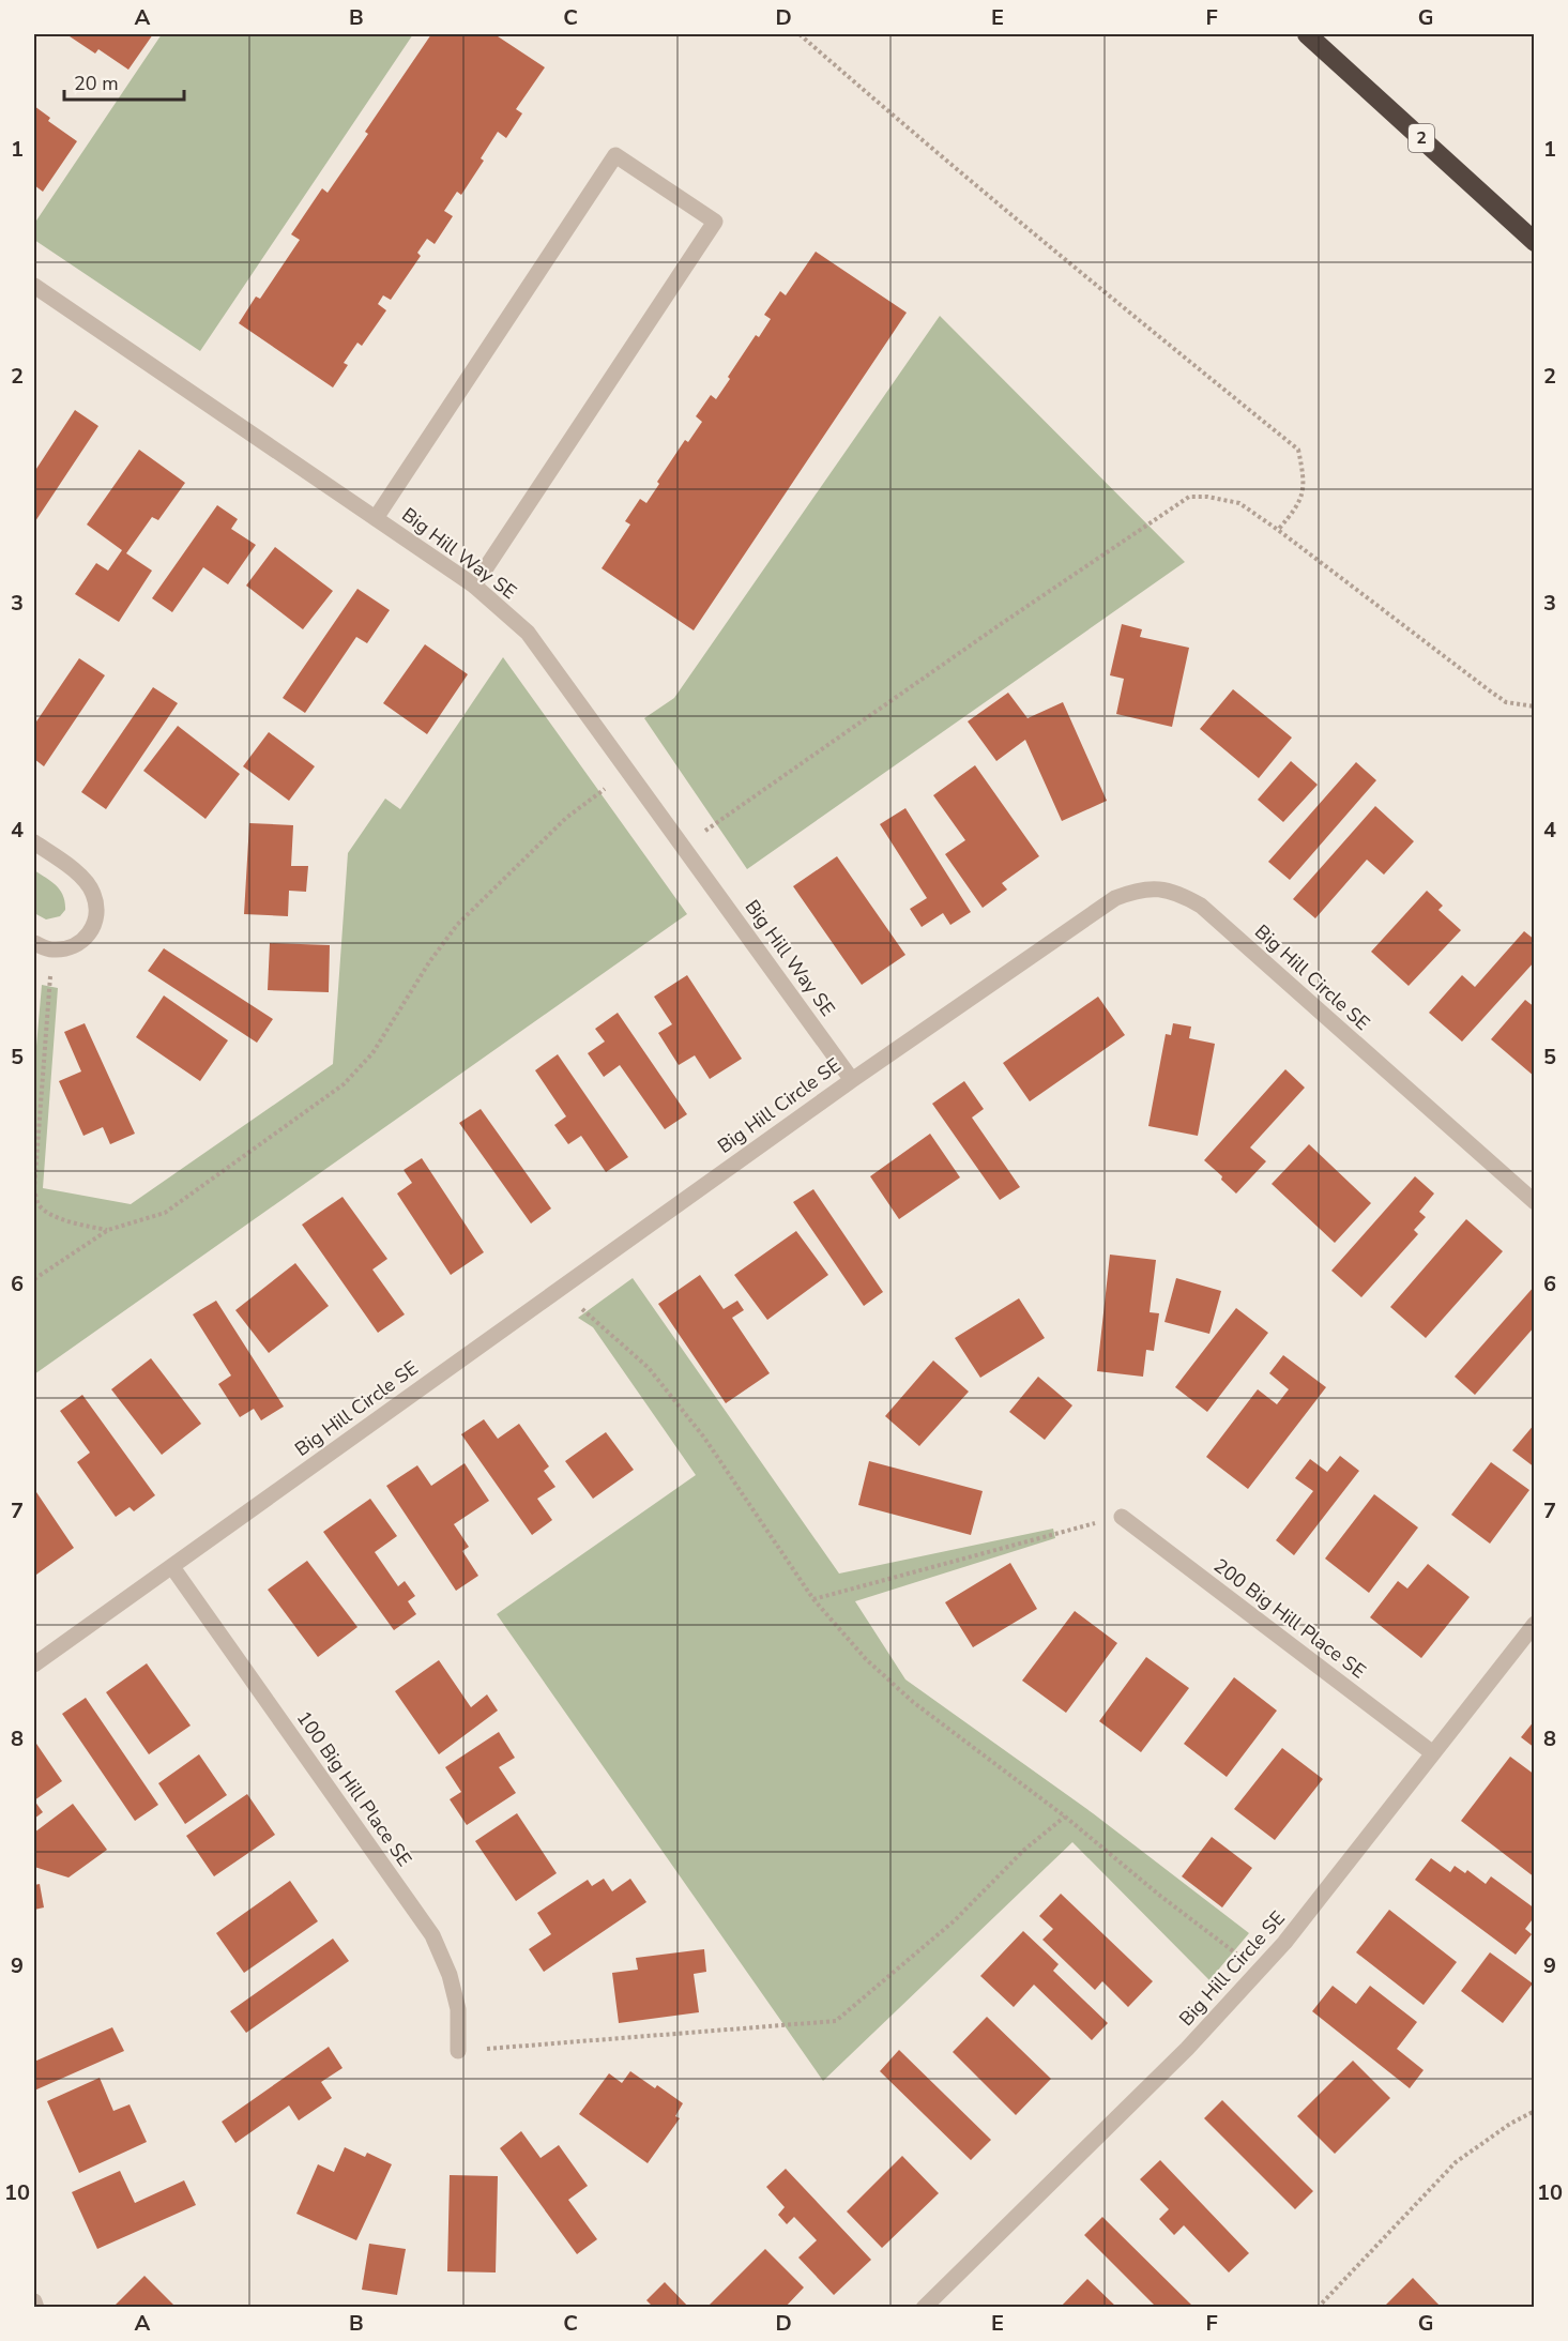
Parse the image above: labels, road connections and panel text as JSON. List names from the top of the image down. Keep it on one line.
{"streets":{"highway":["2"],"street":["Big Hill Way SE","Big Hill Circle SE","200 Big Hill Place SE","100 Big Hill Place SE"]},"crossings":[["Big Hill Way SE","Big Hill Circle SE"],["Big Hill Circle SE","200 Big Hill Place SE"],["Big Hill Circle SE","100 Big Hill Place SE"]],"scale_bar":"20 m","grid":{"columns":["A","B","C","D","E","F","G"],"rows":["1","2","3","4","5","6","7","8","9","10"]}}
